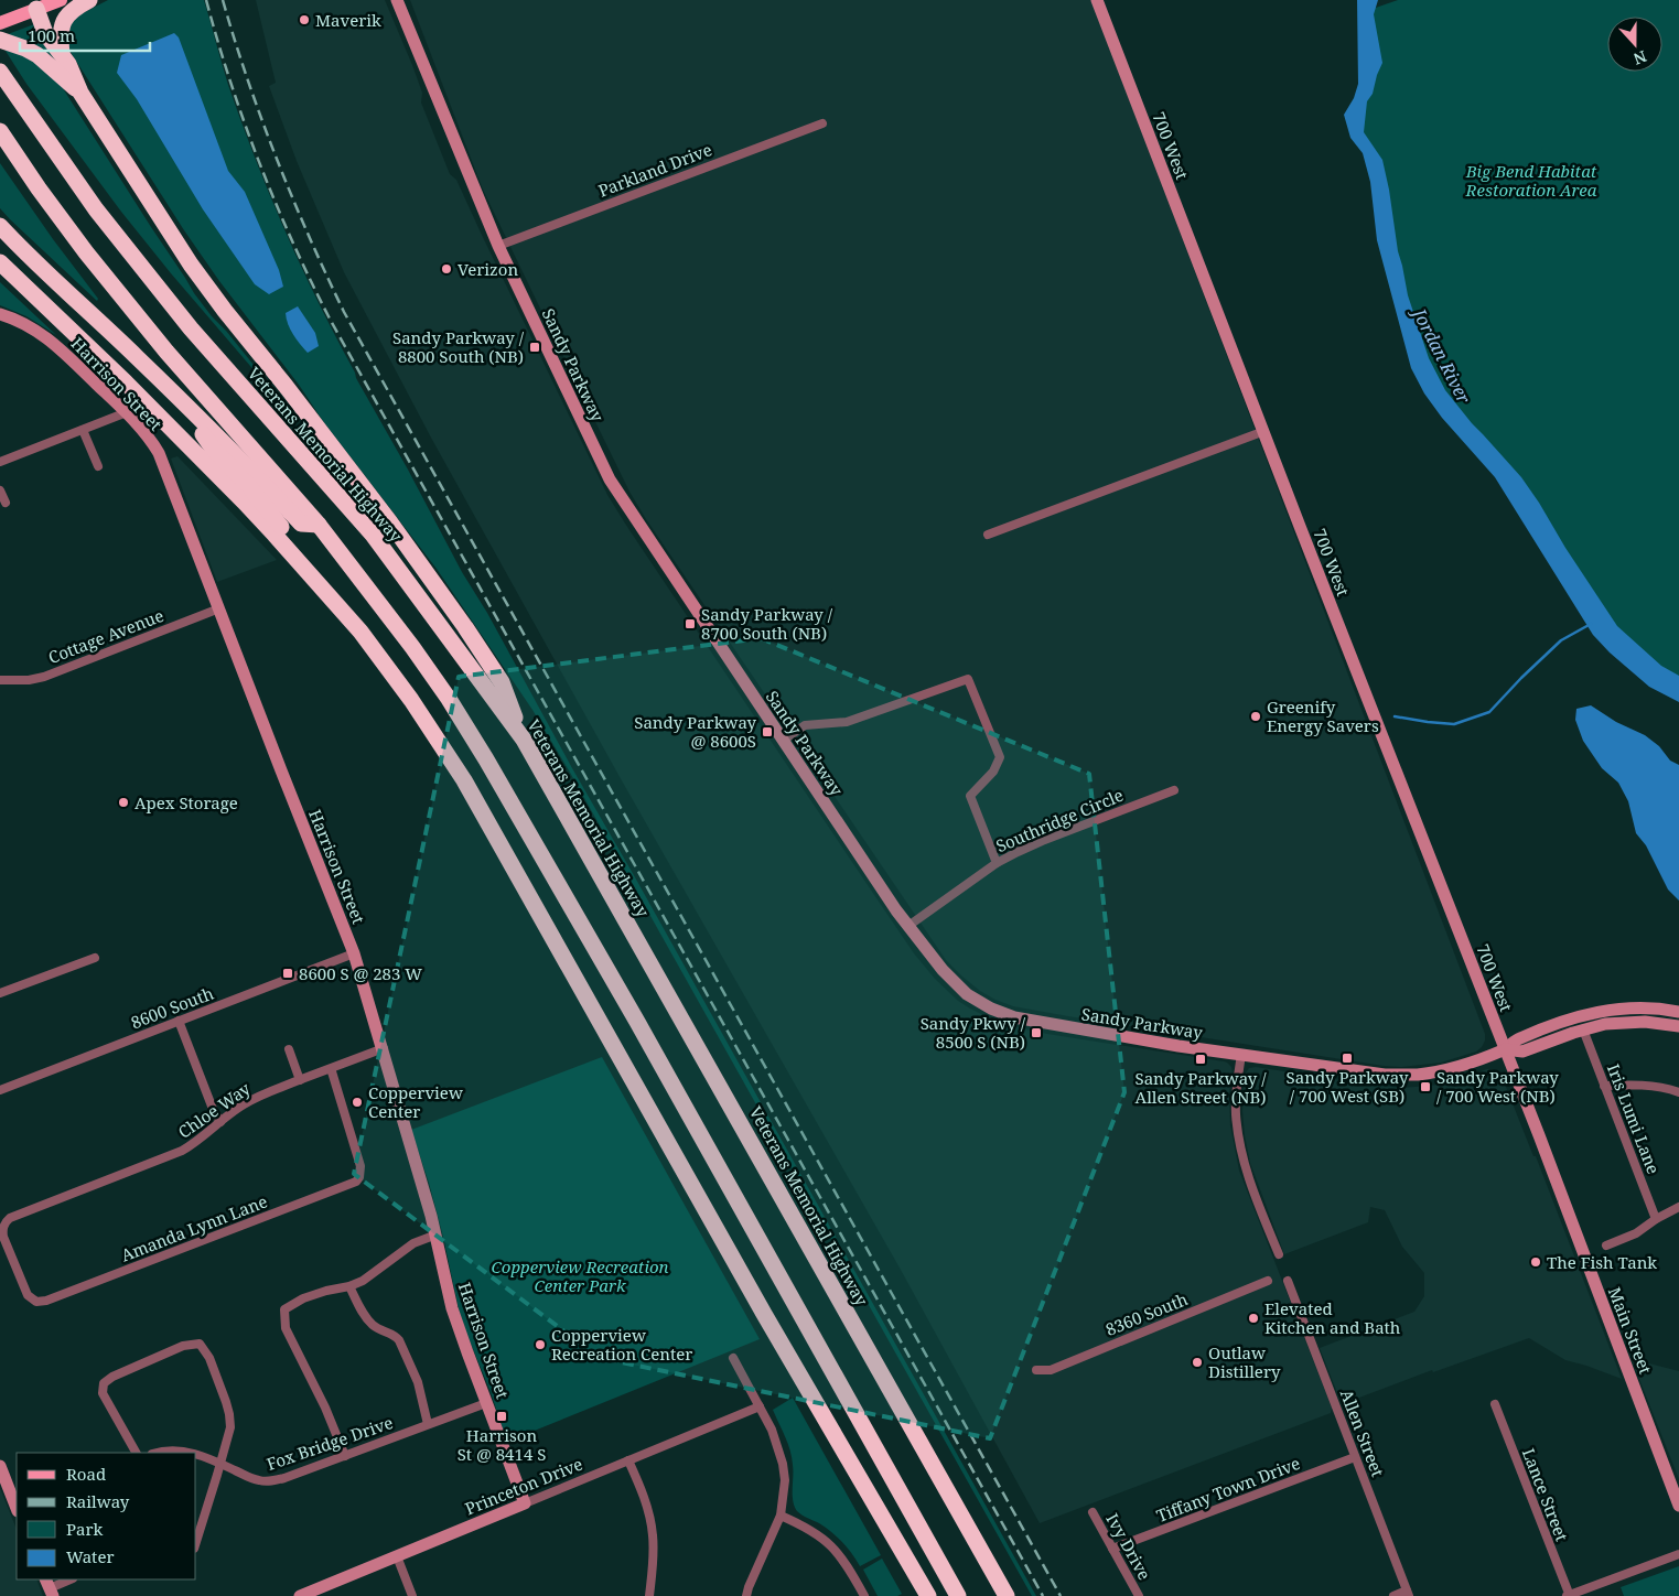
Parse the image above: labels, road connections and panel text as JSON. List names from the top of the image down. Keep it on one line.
{"streets":{"highway":["Veterans Memorial Highway"],"street":["700 West","Parkland Drive","Sandy Parkway","Harrison Street","Cottage Avenue","Southridge Circle","8600 South","Chloe Way","Iris Lumi Lane","Amanda Lynn Lane","8360 South","Main Street","Allen Street","Fox Bridge Drive","Princeton Drive","Tiffany Town Drive","Lance Street","Ivy Drive"]},"crossings":[["700 West","Sandy Parkway"],["700 West","Main Street"],["Parkland Drive","Sandy Parkway"],["Sandy Parkway","Southridge Circle"],["Harrison Street","Cottage Avenue"],["Harrison Street","8600 South"],["Harrison Street","Chloe Way"],["Harrison Street","Fox Bridge Drive"],["Harrison Street","Princeton Drive"],["Chloe Way","Amanda Lynn Lane"],["Allen Street","Tiffany Town Drive"],["Tiffany Town Drive","Ivy Drive"]],"water":["Jordan River"],"parks":["Big Bend Habitat Restoration Area","Copperview Recreation Center Park"],"places":{"other":["Maverik","Verizon","Greenify Energy Savers","Apex Storage","Copperview Center","The Fish Tank","Elevated Kitchen and Bath","Copperview Recreation Center","Outlaw Distillery"],"transit":["Sandy Parkway / 8800 South (NB)","Sandy Parkway / 8700 South (NB)","Sandy Parkway @ 8600S","8600 S @ 283 W","Sandy Pkwy / 8500 S (NB)","Sandy Parkway / 700 West (SB)","Sandy Parkway / Allen Street (NB)","Sandy Parkway / 700 West (NB)","Harrison St @ 8414 S"]},"legend":["Road","Railway","Park","Water"],"scale_bar":"100 m","north":"bottom"}
